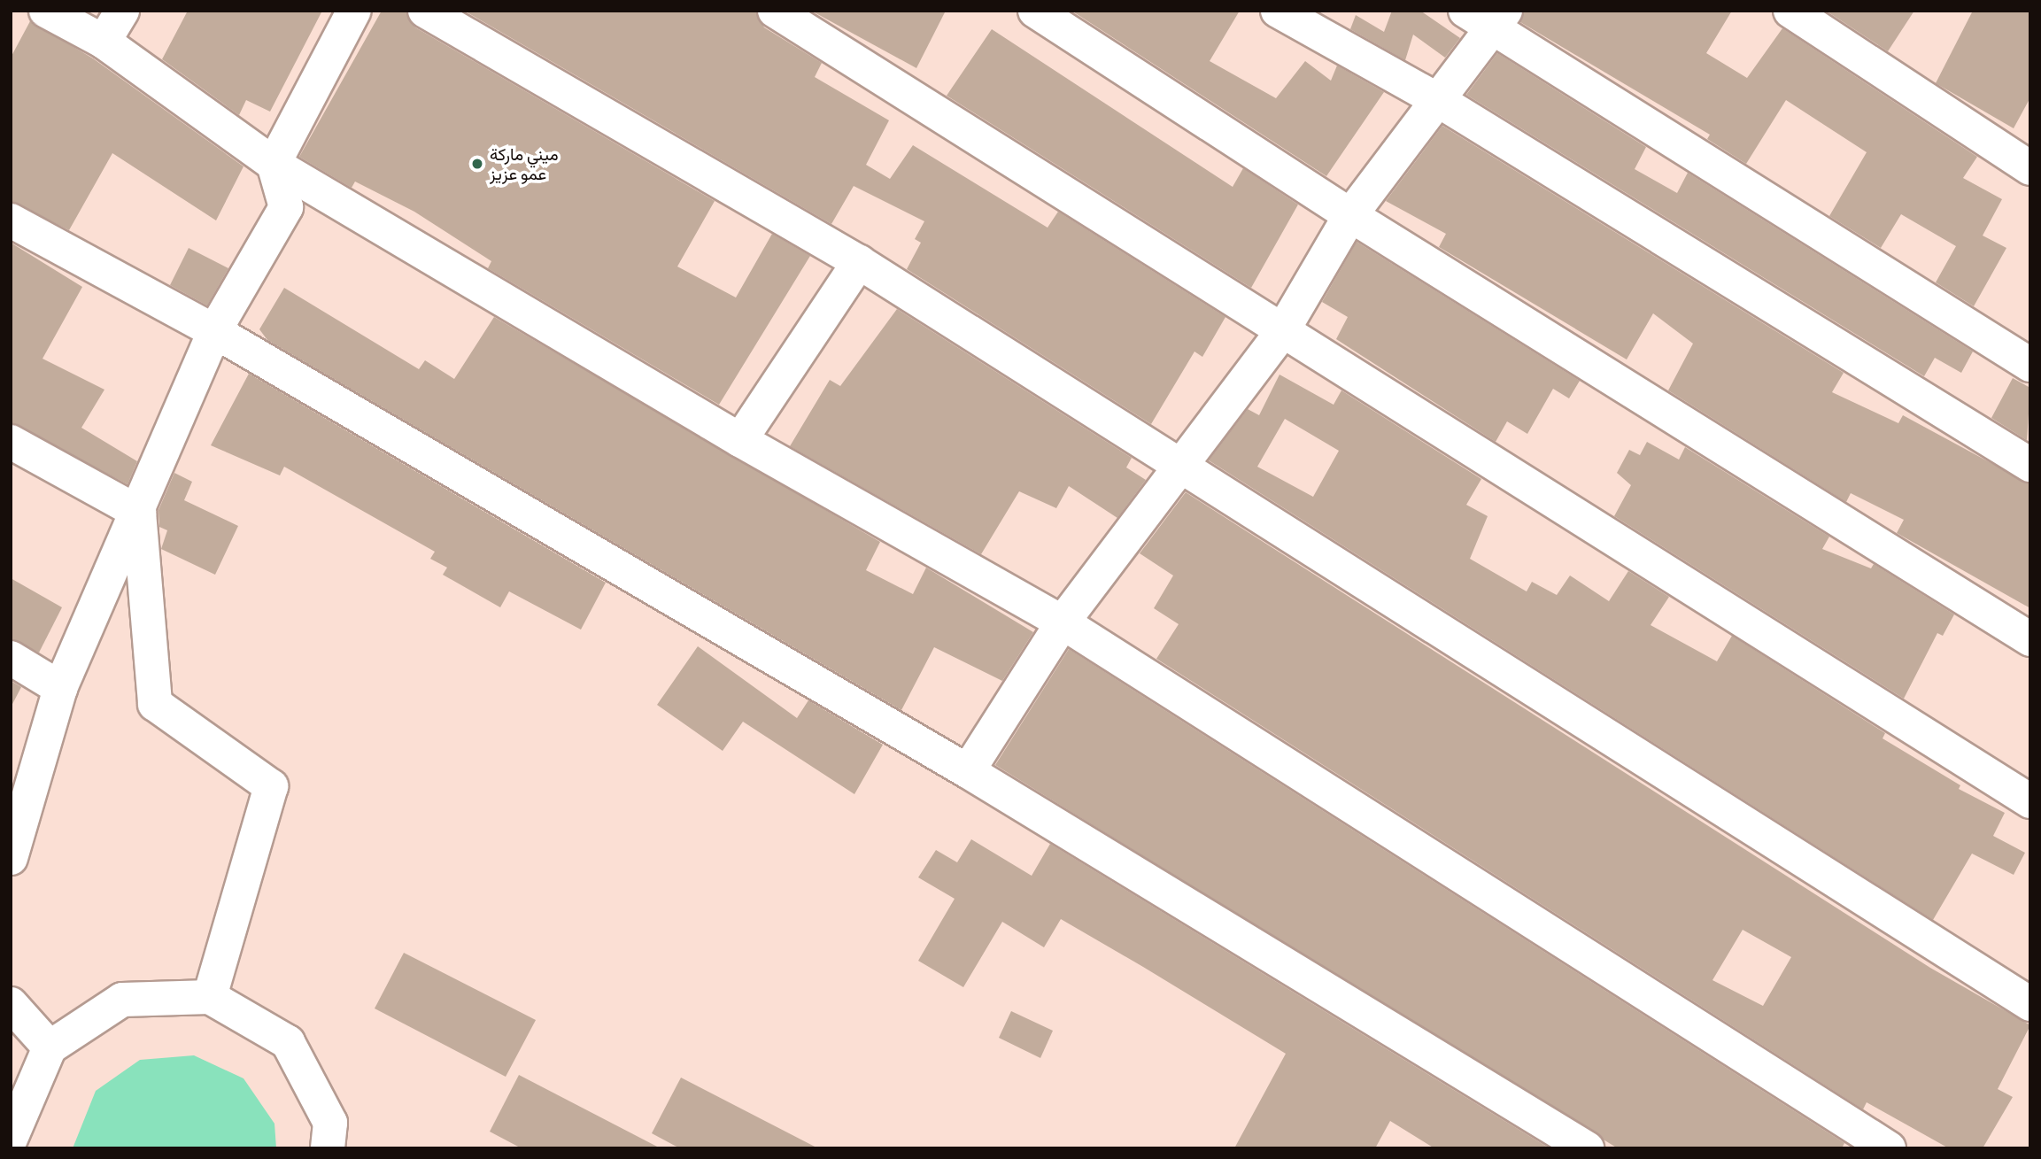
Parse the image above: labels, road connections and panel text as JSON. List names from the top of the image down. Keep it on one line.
{"places":["ميني ماركة عمو عزيز"]}
